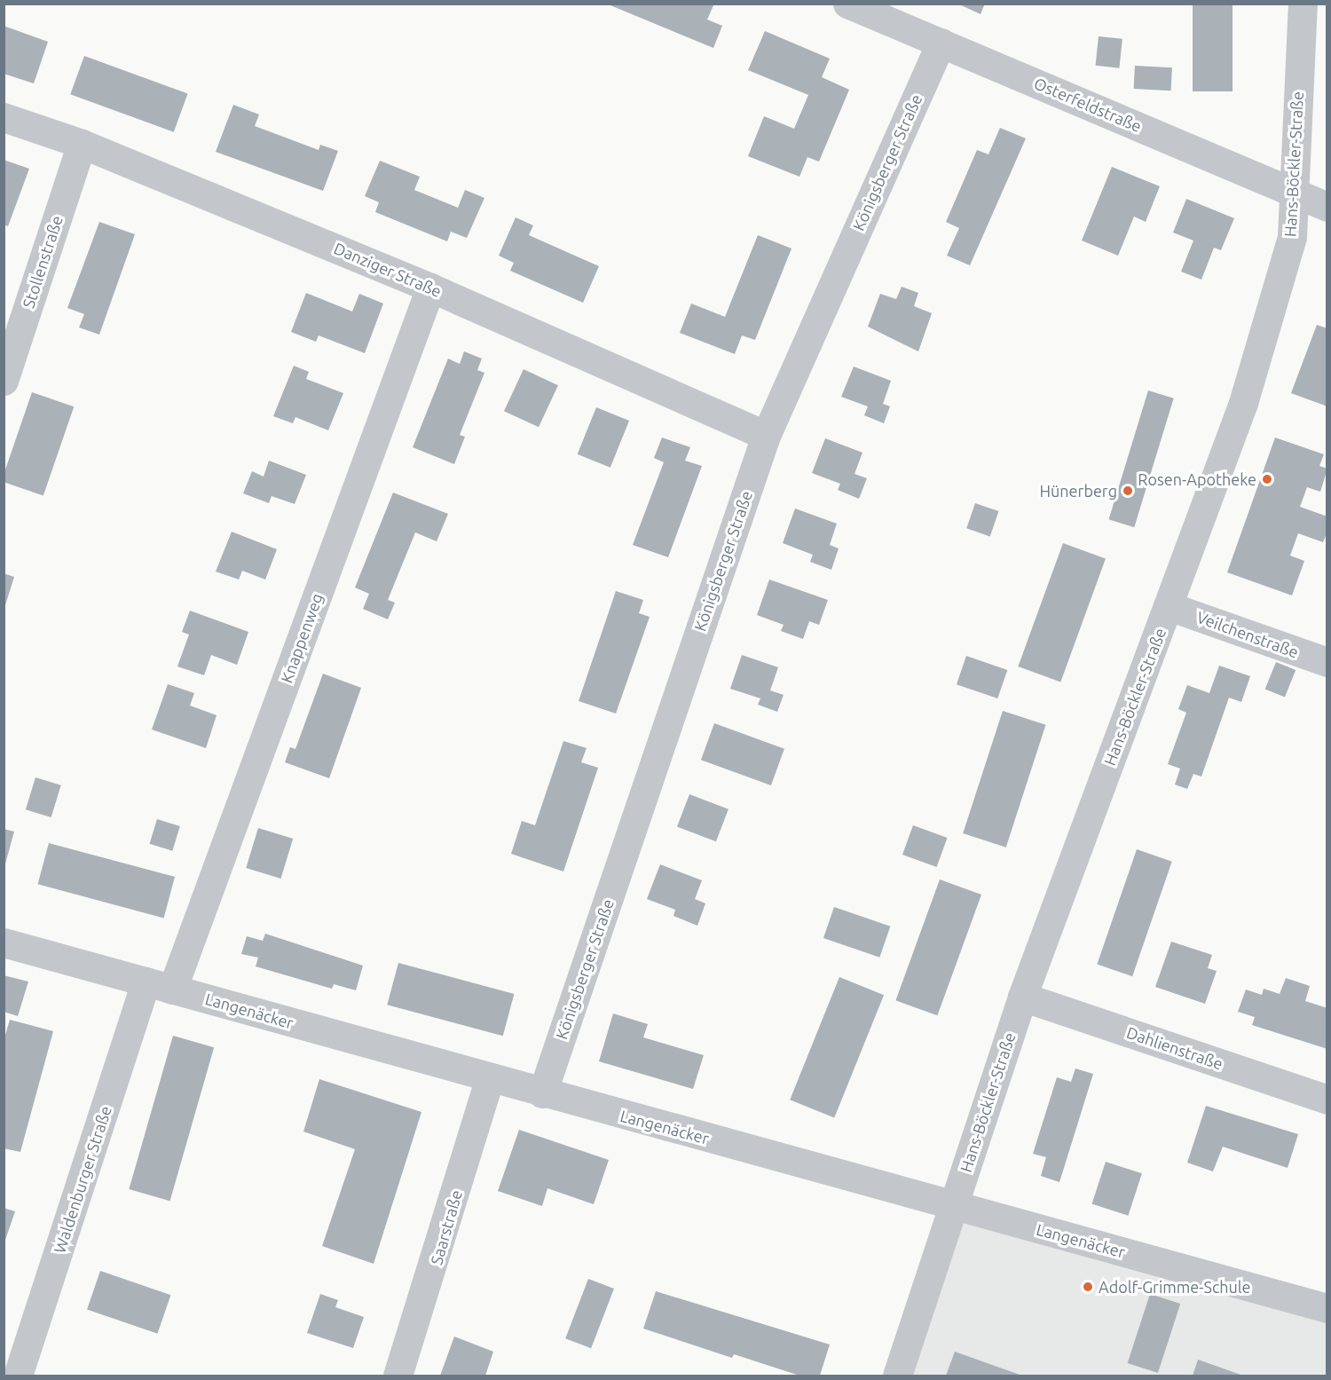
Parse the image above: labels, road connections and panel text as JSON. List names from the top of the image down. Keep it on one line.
{"streets":{"street":["Osterfeldstraße","Königsberger Straße","Hans-Böckler-Straße","Stollenstraße","Danziger Straße","Veilchenstraße","Knappenweg","Langenäcker","Dahlienstraße","Waldenburger Straße","Saarstraße"]},"crossings":[["Osterfeldstraße","Königsberger Straße"],["Osterfeldstraße","Hans-Böckler-Straße"],["Königsberger Straße","Danziger Straße"],["Königsberger Straße","Langenäcker"],["Hans-Böckler-Straße","Veilchenstraße"],["Hans-Böckler-Straße","Langenäcker"],["Hans-Böckler-Straße","Dahlienstraße"],["Stollenstraße","Danziger Straße"],["Danziger Straße","Knappenweg"],["Knappenweg","Langenäcker"],["Langenäcker","Waldenburger Straße"],["Langenäcker","Saarstraße"]],"places":["Rosen-Apotheke","Hünerberg","Adolf-Grimme-Schule"]}
